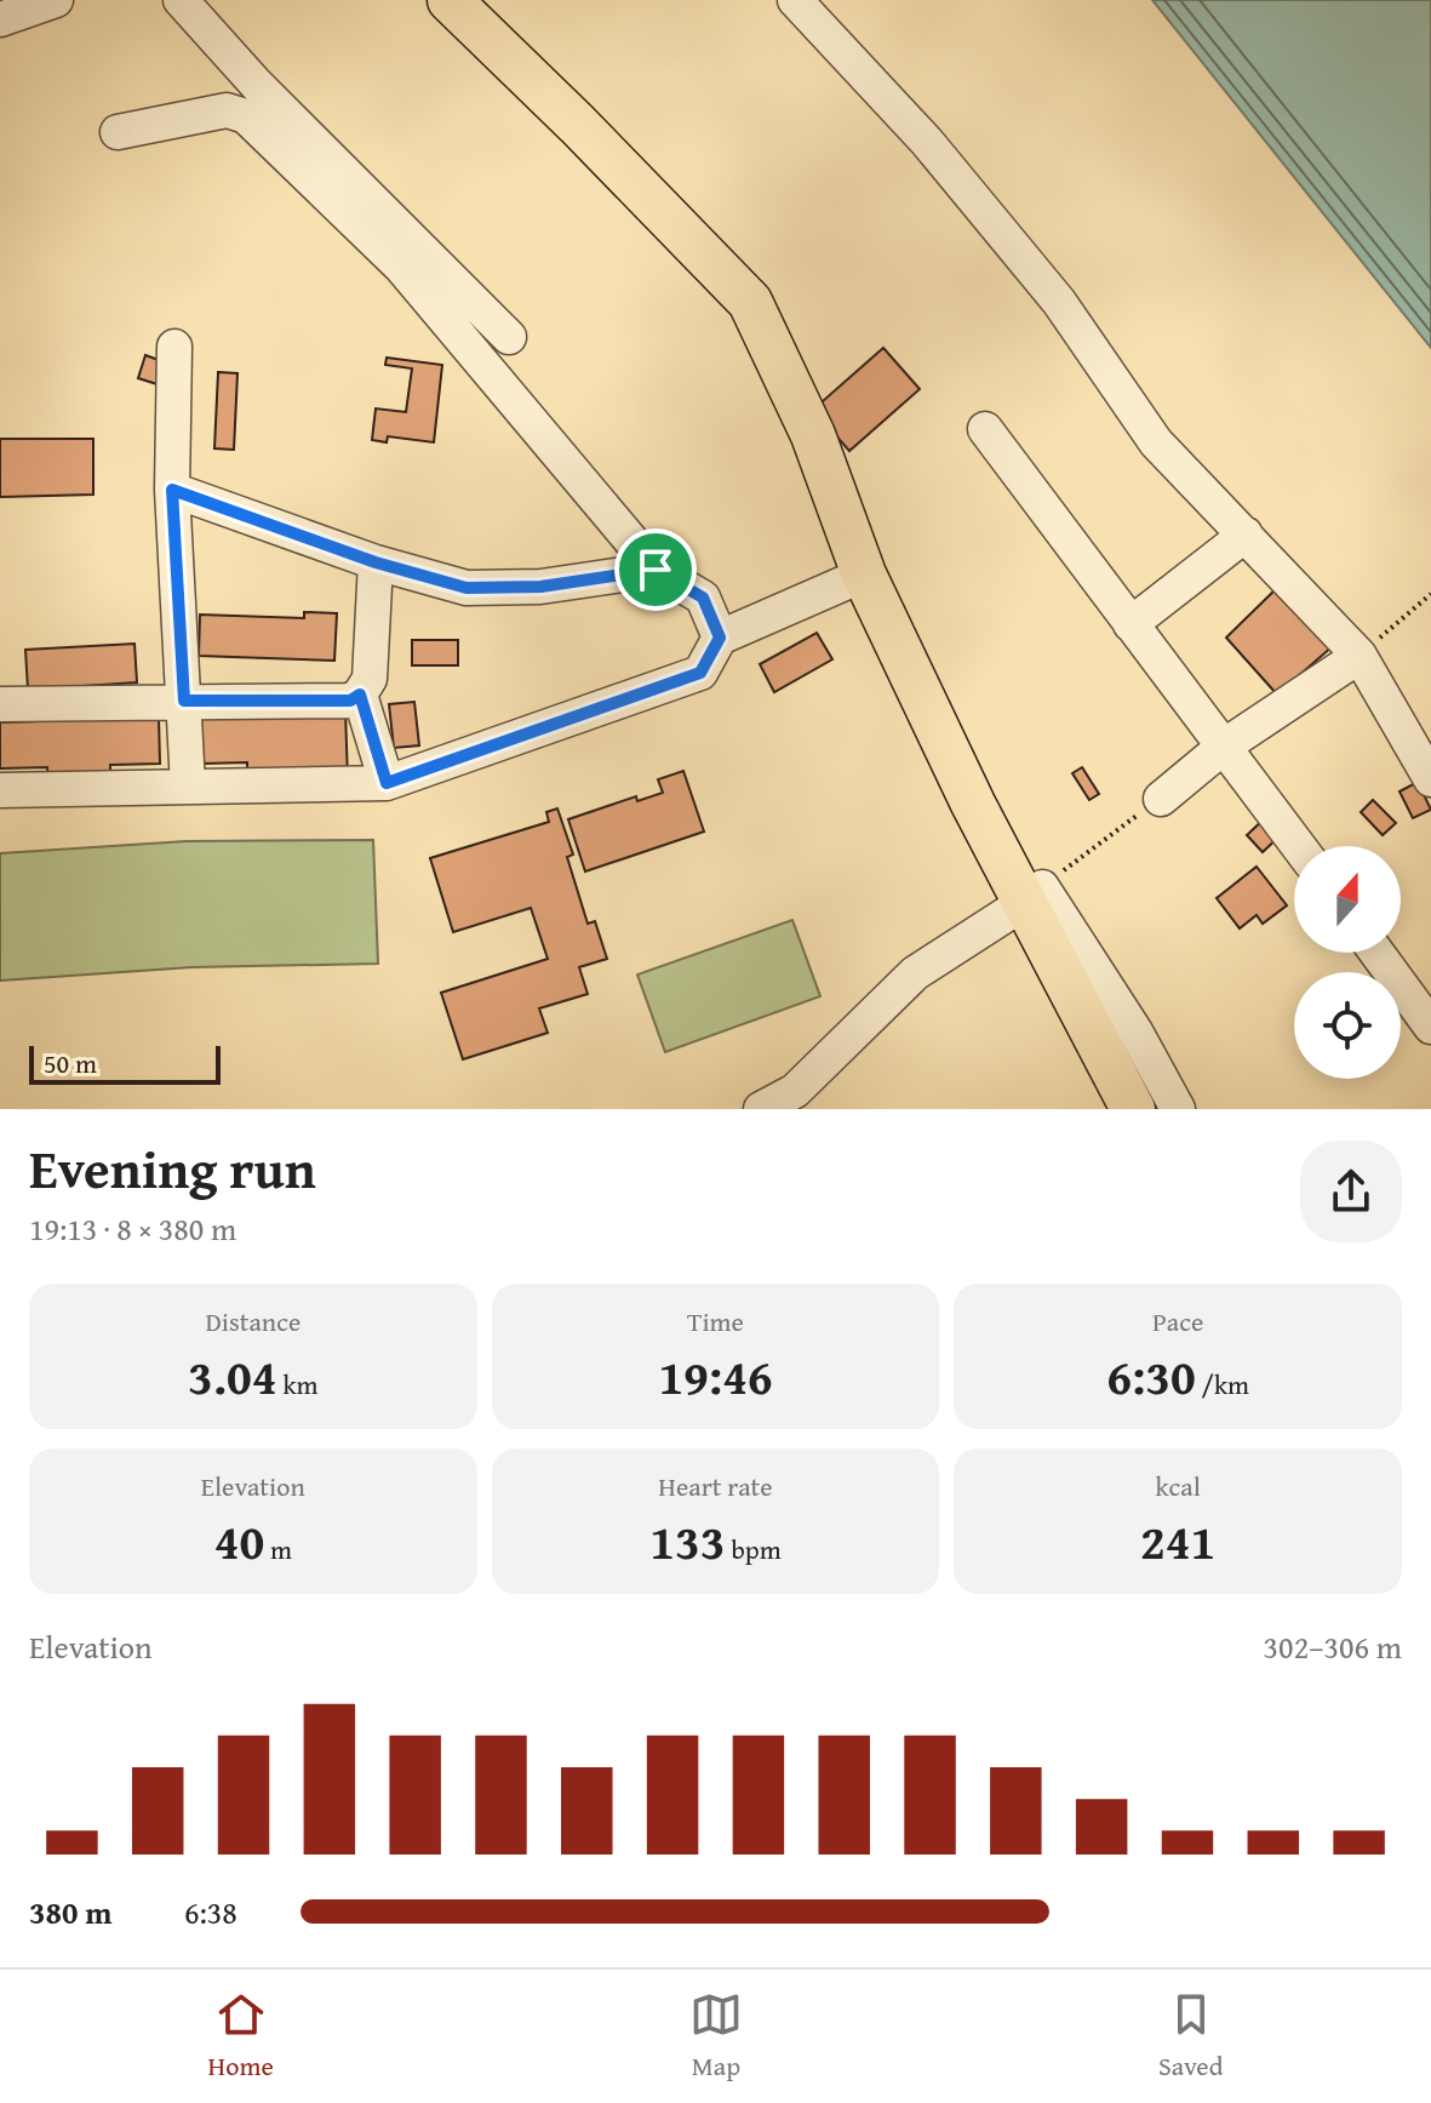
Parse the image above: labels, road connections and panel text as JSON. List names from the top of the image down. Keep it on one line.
{"scale_bar":"50 m","north":"top","page":{"scale":"50 m","heading":["Evening run","19:13 · 8 × 380 m"],"stats":[["Distance","3.04 km"],["Time","19:46"],["Pace","6:30 /km"],["Elevation","40 m"],["Heart rate","133 bpm"],["kcal","241"]],"chart":["Elevation","302–306 m"],"list":[{"name":"380 m","note":"6:38"}],"tabs":["Home","Map","Saved"]}}
